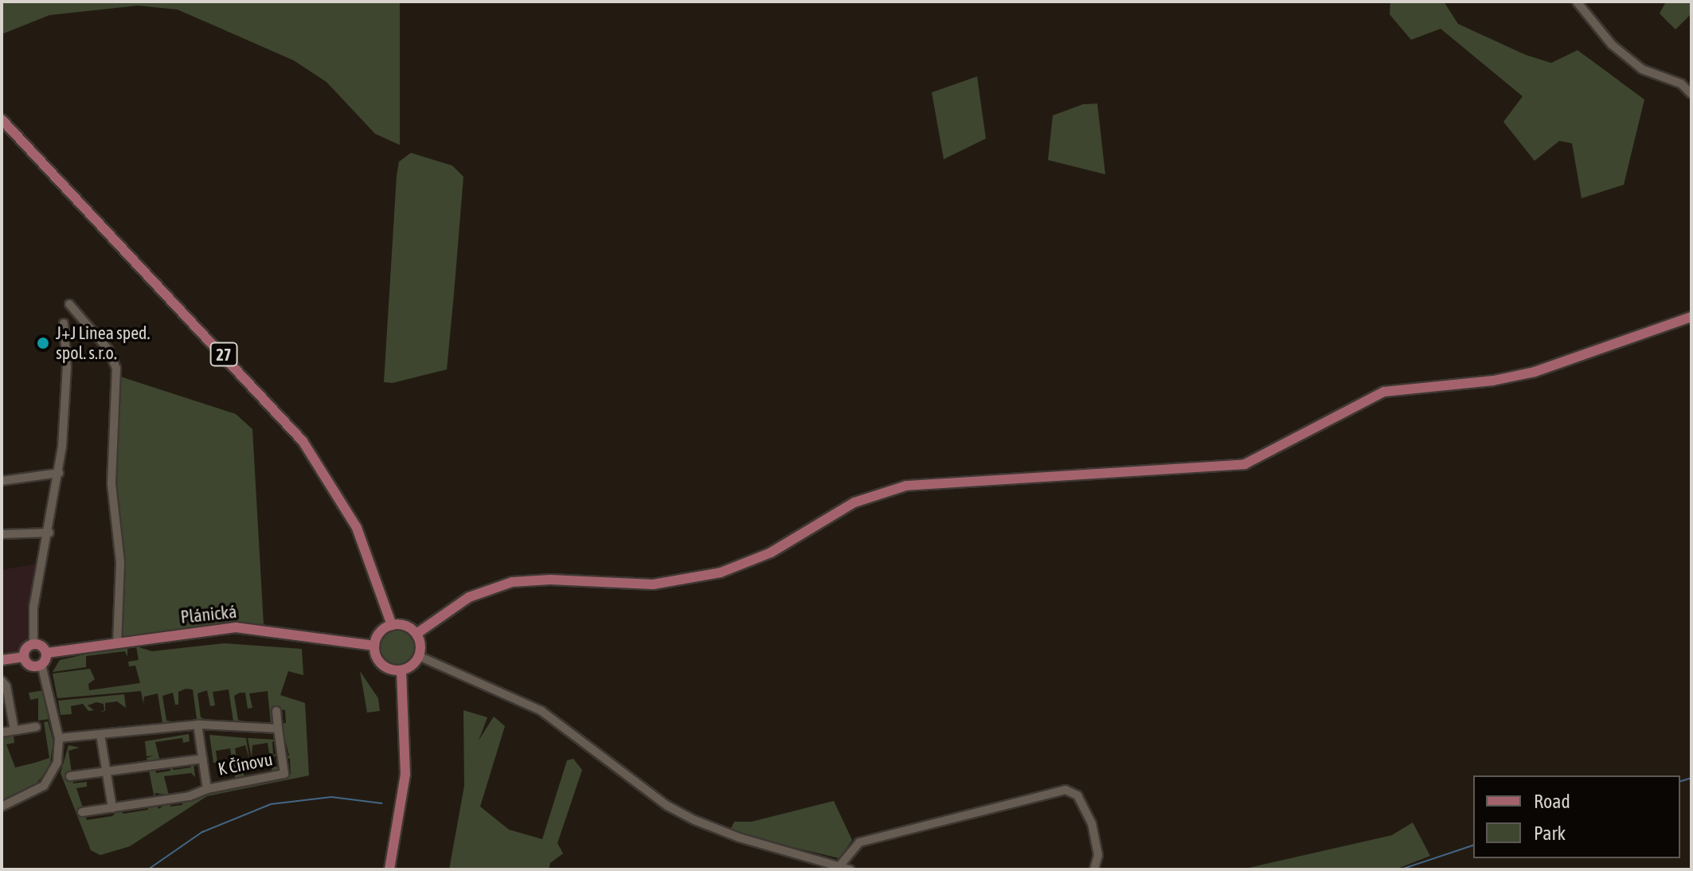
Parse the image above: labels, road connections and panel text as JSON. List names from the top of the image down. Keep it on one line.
{"streets":{"main road":["27","Plánická"],"street":["K Čínovu"]},"crossings":[["27","Plánická"]],"places":["J+J Linea sped. spol. s.r.o."],"legend":["Road","Park"]}
